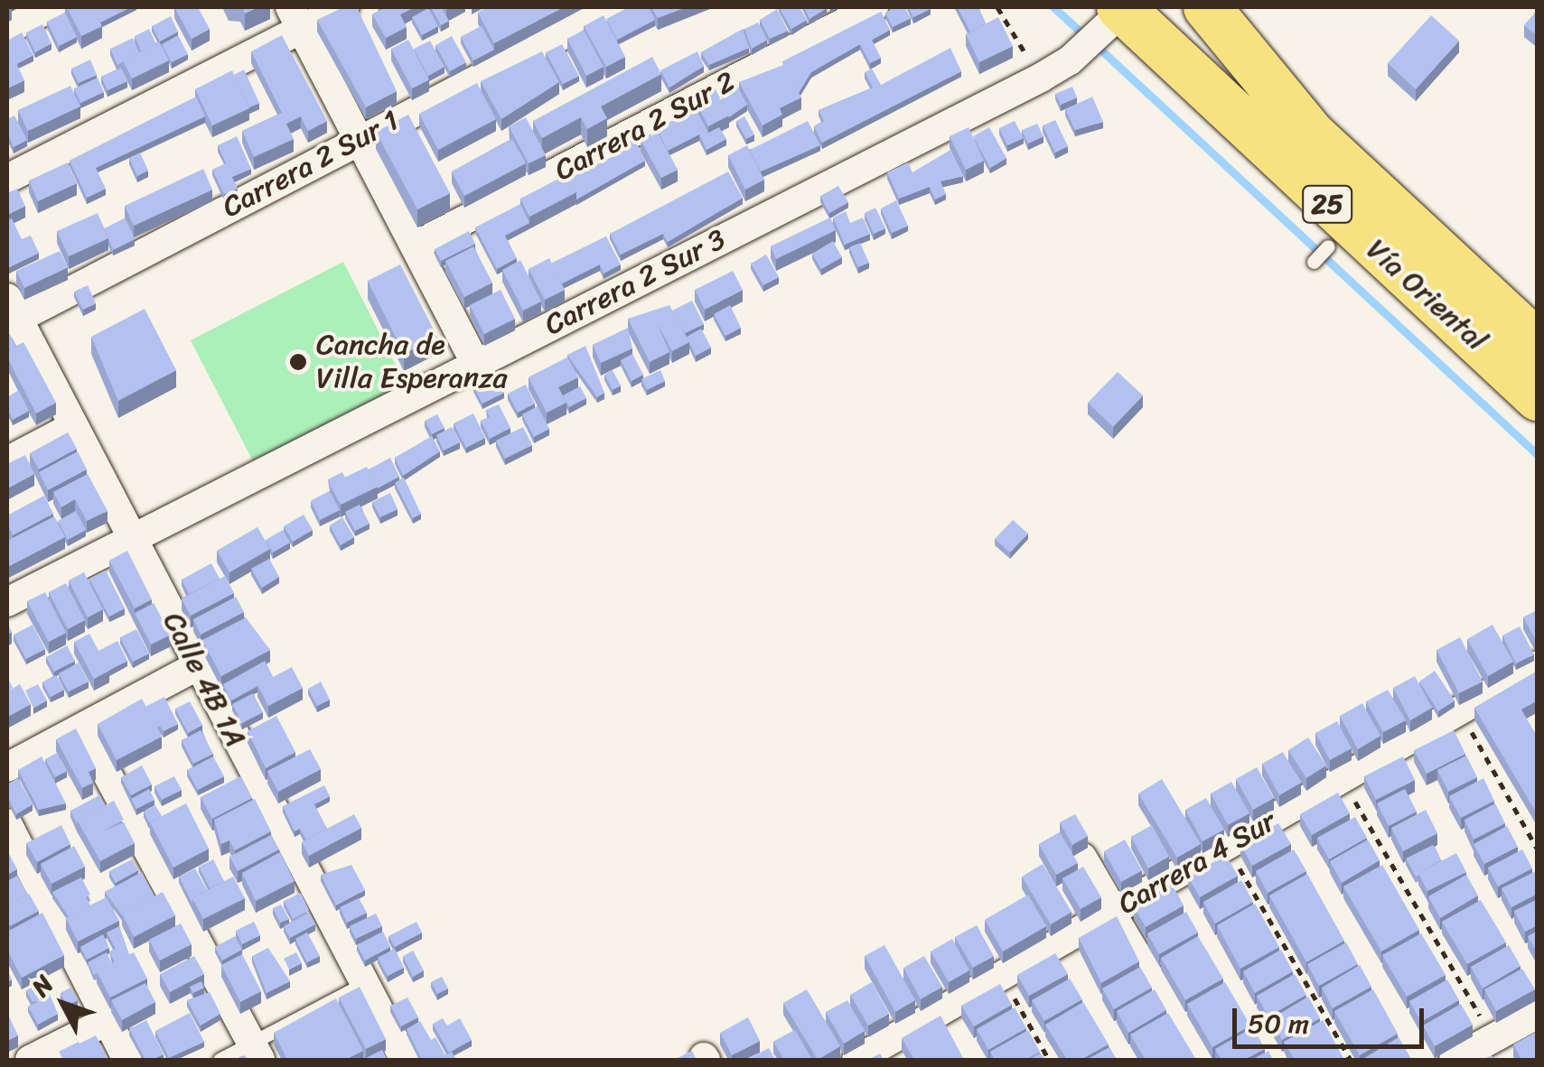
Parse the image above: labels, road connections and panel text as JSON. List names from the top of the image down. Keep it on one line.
{"streets":{"highway":["25","Vía Oriental"],"street":["Carrera 2 Sur 2","Carrera 2 Sur 1","Carrera 2 Sur 3","Calle 4B 1A","Carrera 4 Sur"]},"crossings":[["Carrera 2 Sur 1","Calle 4B 1A"],["Carrera 2 Sur 3","Vía Oriental"],["Carrera 2 Sur 3","Calle 4B 1A"]],"places":["Cancha de Villa Esperanza"],"scale_bar":"50 m","north":"top left"}
